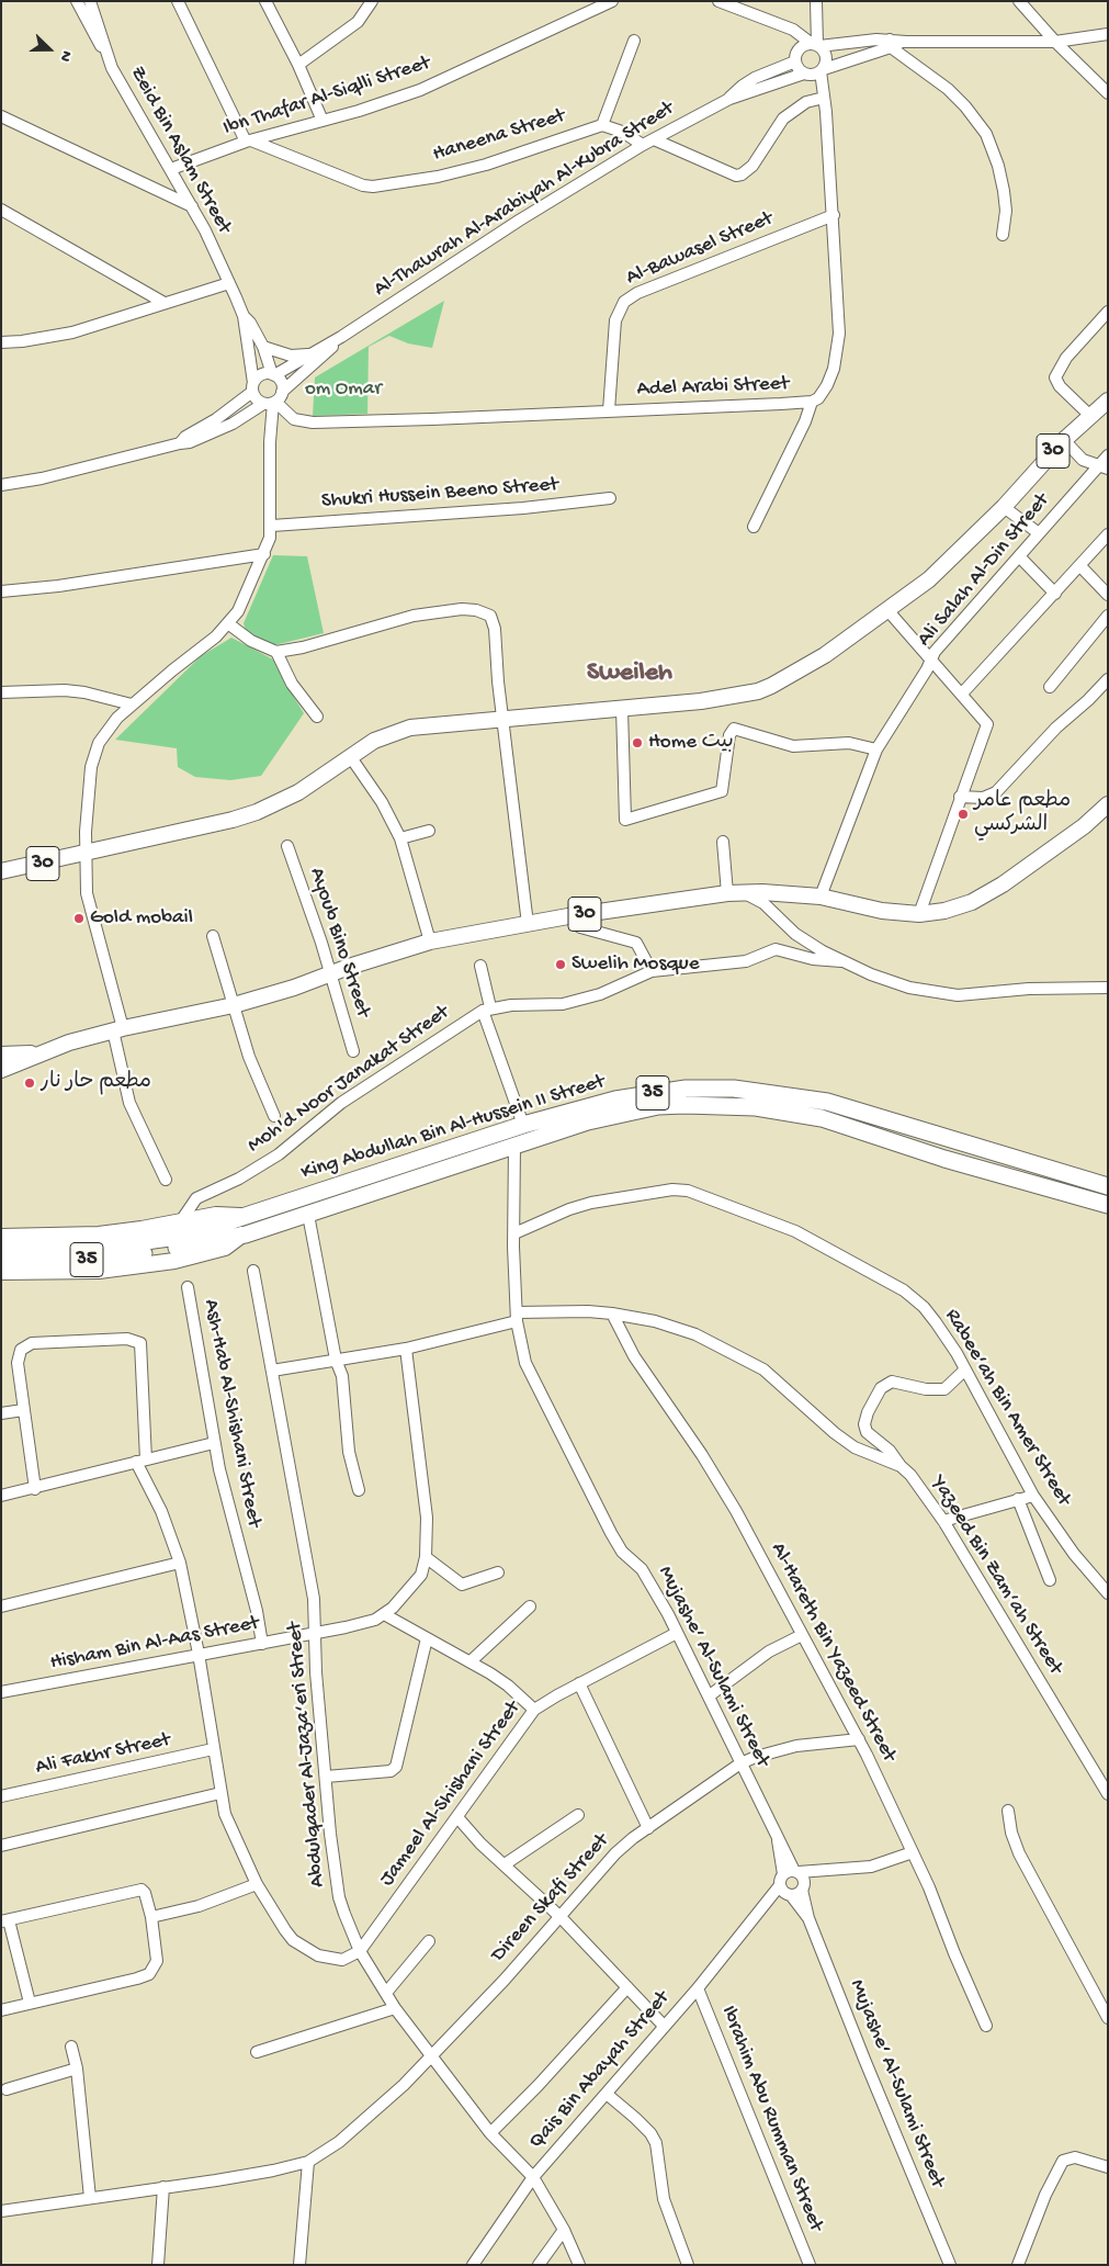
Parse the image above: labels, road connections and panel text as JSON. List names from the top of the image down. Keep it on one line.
{"streets":{"highway":["35","King Abdullah Bin Al-Hussein II Street"],"main road":["30"],"street":["Ibn Thafar Al-Siqlli Street","Haneena Street","Zeid Bin Aslam Street","Al-Thawrah Al-Arabiyah Al-Kubra Street","Al-Bawasel Street","Adel Arabi Street","Shukri Hussein Beeno Street","Ali Salah Al-Din Street","Ayoub Bino Street","Moh'd Noor Janakat Street","Rabee‘ah Bin Amer Street","Ash-Hab Al-Shishani Street","Yazeed Bin Zam‘ah Street","Hisham Bin Al-Aas Street","Al-Hareth Bin Yazeed Street","Mujashe‘ Al-Sulami Street","Ali Fakhr Street","Abdulqader Al-Jaza‘eri Street","Jameel Al-Shishani Street","Direen Skafi Street","Qais Bin Abayah Street","Ibrahim Abu Rumman Street"]},"crossings":[["Ibn Thafar Al-Siqlli Street","Haneena Street"],["Ibn Thafar Al-Siqlli Street","Zeid Bin Aslam Street"],["Zeid Bin Aslam Street","Al-Thawrah Al-Arabiyah Al-Kubra Street"],["Zeid Bin Aslam Street","Adel Arabi Street"],["Al-Thawrah Al-Arabiyah Al-Kubra Street","Adel Arabi Street"],["Al-Bawasel Street","Adel Arabi Street"],["30","Ali Salah Al-Din Street"],["30","Ayoub Bino Street"],["King Abdullah Bin Al-Hussein II Street","Mujashe‘ Al-Sulami Street"],["Rabee‘ah Bin Amer Street","Mujashe‘ Al-Sulami Street"],["Ash-Hab Al-Shishani Street","Hisham Bin Al-Aas Street"],["Yazeed Bin Zam‘ah Street","Al-Hareth Bin Yazeed Street"],["Yazeed Bin Zam‘ah Street","Mujashe‘ Al-Sulami Street"],["Yazeed Bin Zam‘ah Street","Abdulqader Al-Jaza‘eri Street"],["Hisham Bin Al-Aas Street","Abdulqader Al-Jaza‘eri Street"],["Al-Hareth Bin Yazeed Street","Direen Skafi Street"],["Mujashe‘ Al-Sulami Street","Jameel Al-Shishani Street"],["Mujashe‘ Al-Sulami Street","Direen Skafi Street"],["Mujashe‘ Al-Sulami Street","Qais Bin Abayah Street"],["Abdulqader Al-Jaza‘eri Street","Jameel Al-Shishani Street"],["Abdulqader Al-Jaza‘eri Street","Direen Skafi Street"],["Abdulqader Al-Jaza‘eri Street","Qais Bin Abayah Street"],["Qais Bin Abayah Street","Ibrahim Abu Rumman Street"]],"districts":["Sweileh"],"parks":["om Omar"],"places":["Home بيت","مطعم عامر الشركسي","Gold mobail","Swelih Mosque","مطعم حار نار"],"north":"right"}
